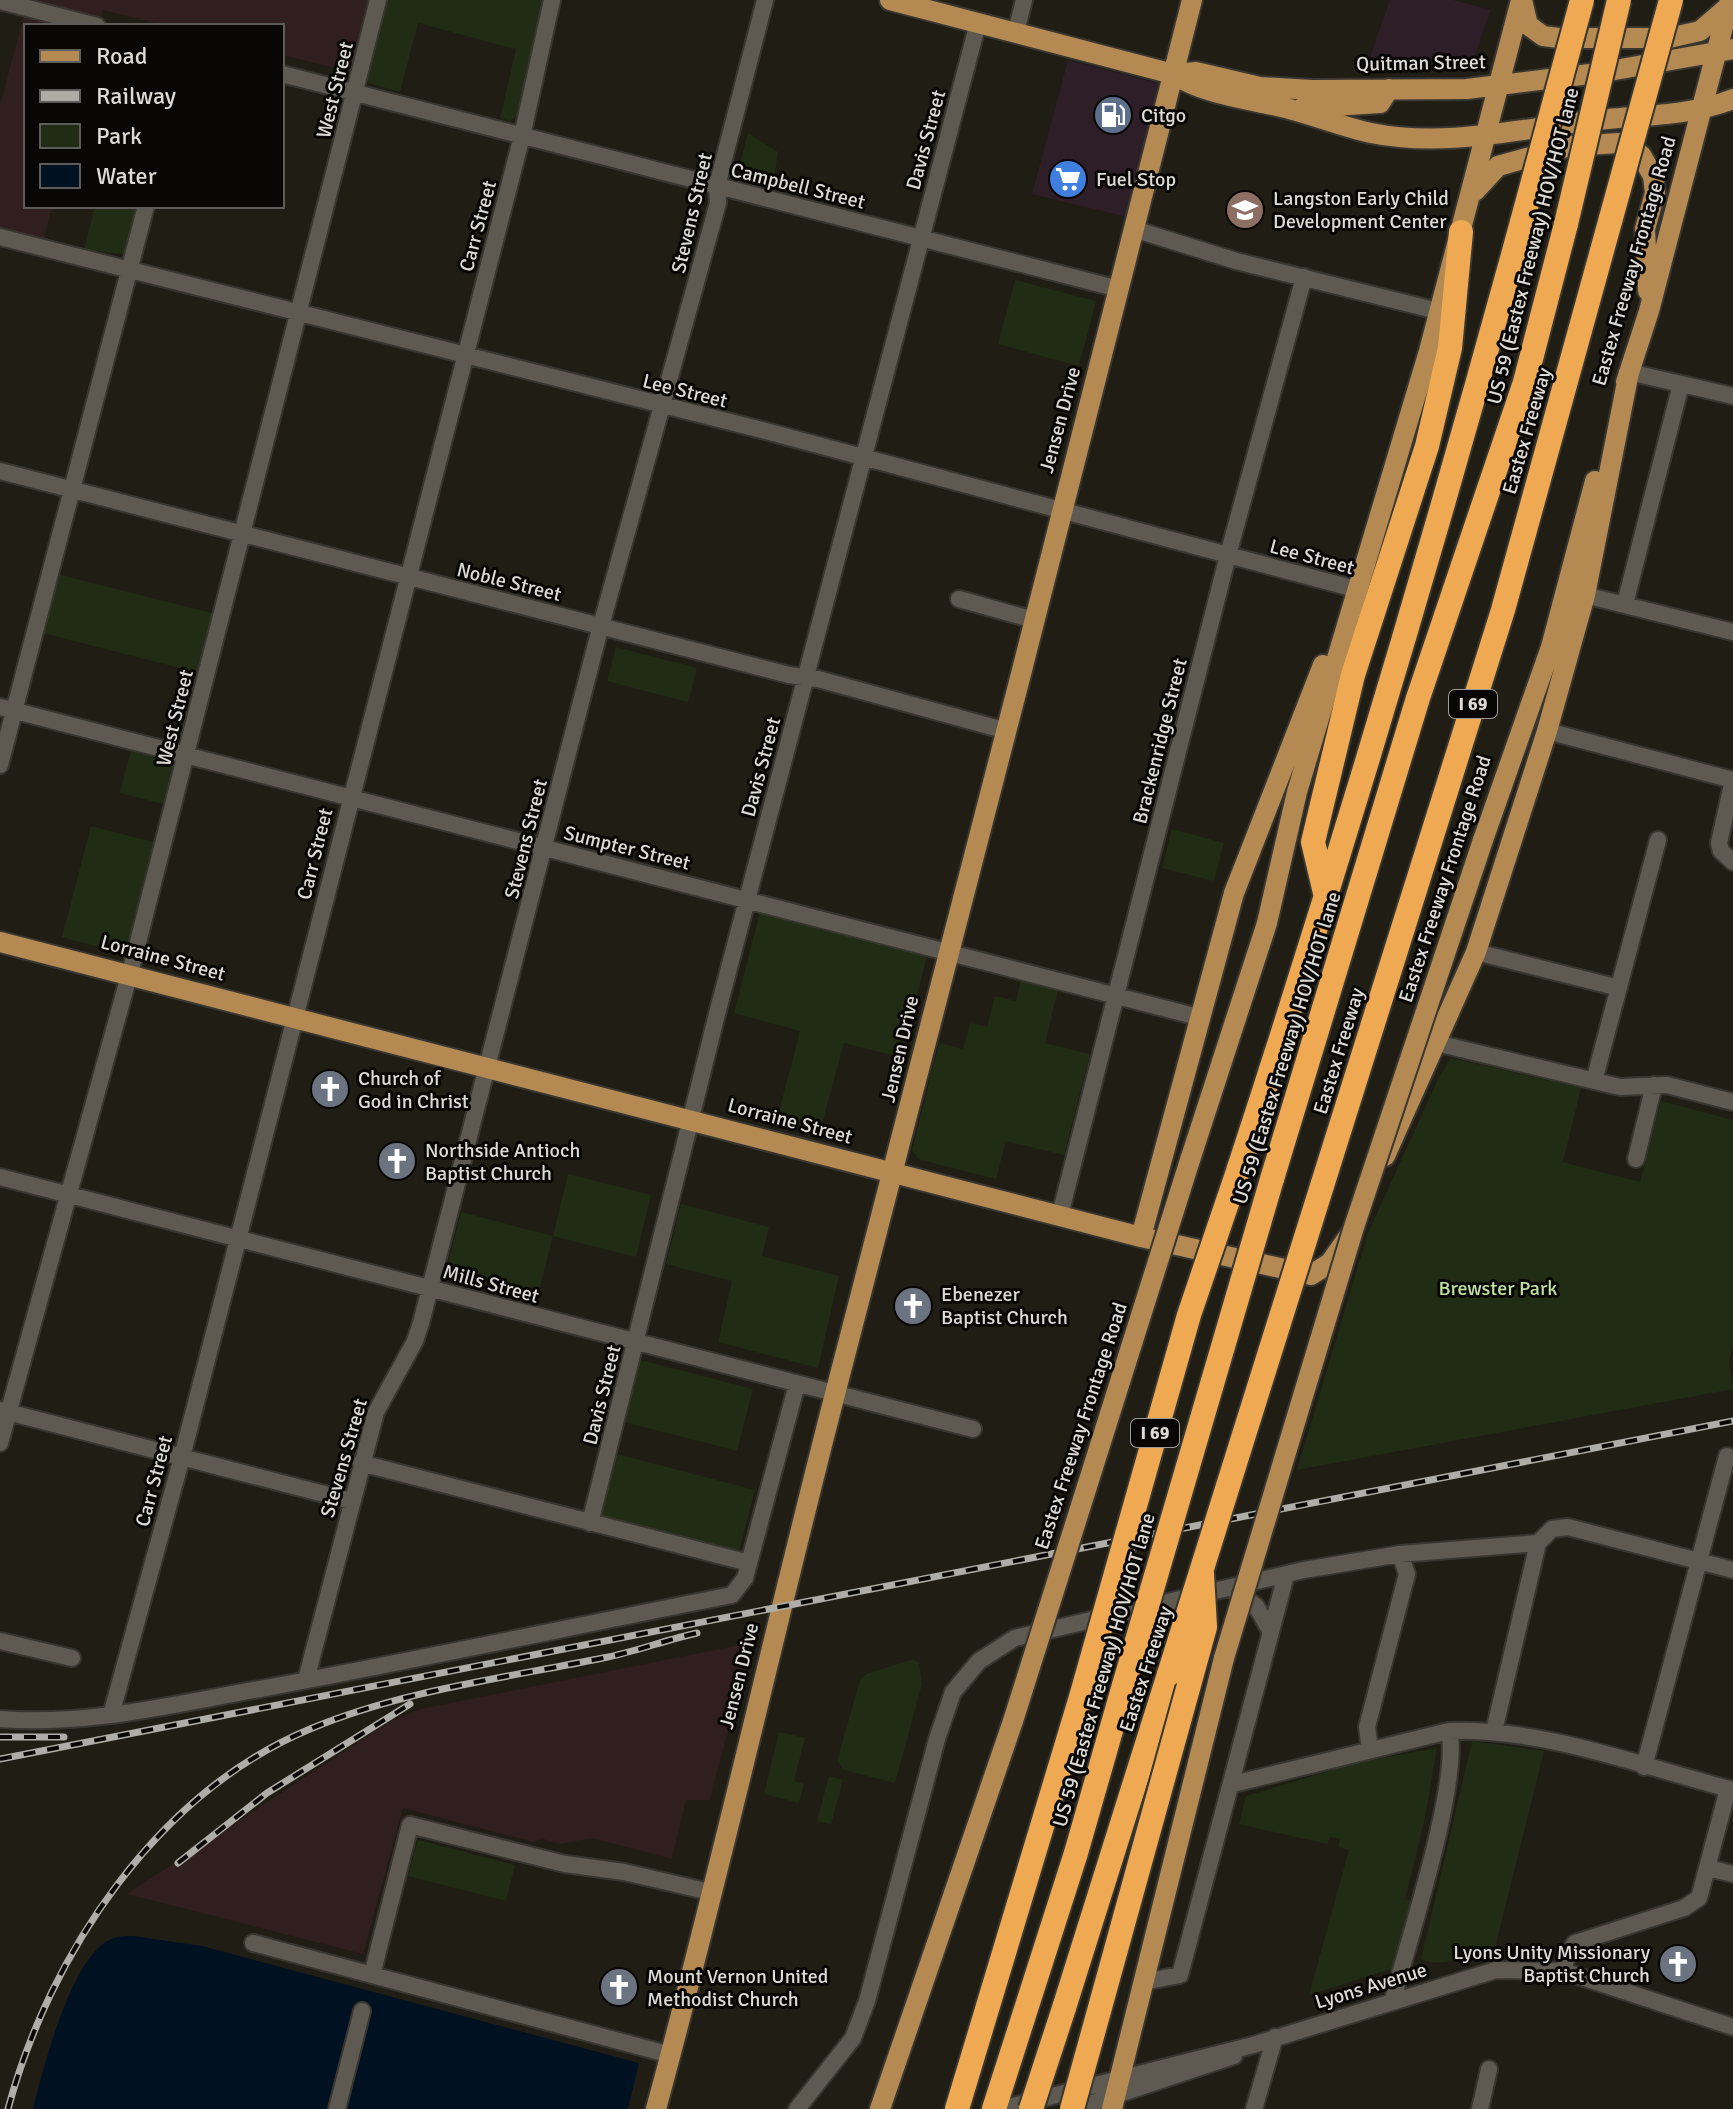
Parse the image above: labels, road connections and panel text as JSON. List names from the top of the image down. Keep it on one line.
{"streets":{"highway":["US 59 (Eastex Freeway) HOV/HOT lane","Eastex Freeway","I 69"],"main road":["Quitman Street","Eastex Freeway Frontage Road","Jensen Drive","Lorraine Street"],"street":["West Street","Davis Street","Campbell Street","Stevens Street","Carr Street","Lee Street","Noble Street","Brackenridge Street","Sumpter Street","Mills Street","Lyons Avenue"]},"crossings":[["Quitman Street","Davis Street"],["Quitman Street","Eastex Freeway Frontage Road"],["Quitman Street","Jensen Drive"],["West Street","Campbell Street"],["West Street","Lee Street"],["West Street","Noble Street"],["West Street","Sumpter Street"],["West Street","Lorraine Street"],["West Street","Mills Street"],["Davis Street","Campbell Street"],["Davis Street","Lee Street"],["Davis Street","Noble Street"],["Davis Street","Sumpter Street"],["Davis Street","Lorraine Street"],["Davis Street","Mills Street"],["Campbell Street","Stevens Street"],["Campbell Street","Carr Street"],["Campbell Street","Jensen Drive"],["Stevens Street","Lee Street"],["Stevens Street","Noble Street"],["Stevens Street","Sumpter Street"],["Stevens Street","Lorraine Street"],["Stevens Street","Mills Street"],["Carr Street","Lee Street"],["Carr Street","Noble Street"],["Carr Street","Sumpter Street"],["Carr Street","Lorraine Street"],["Carr Street","Mills Street"],["Eastex Freeway Frontage Road","Lee Street"],["Eastex Freeway Frontage Road","Lyons Avenue"],["Lee Street","Jensen Drive"],["Lee Street","Brackenridge Street"],["Jensen Drive","Noble Street"],["Jensen Drive","Sumpter Street"],["Jensen Drive","Lorraine Street"],["Jensen Drive","Mills Street"],["Brackenridge Street","Sumpter Street"],["Brackenridge Street","Lorraine Street"]],"parks":["Brewster Park"],"places":{"fuel station":["Citgo"],"supermarket":["Fuel Stop"],"school or university":["Langston Early Child Development Center"],"church":["Church of God in Christ","Northside Antioch Baptist Church","Ebenezer Baptist Church","Lyons Unity Missionary Baptist Church","Mount Vernon United Methodist Church"]},"legend":["Road","Railway","Park","Water"]}
